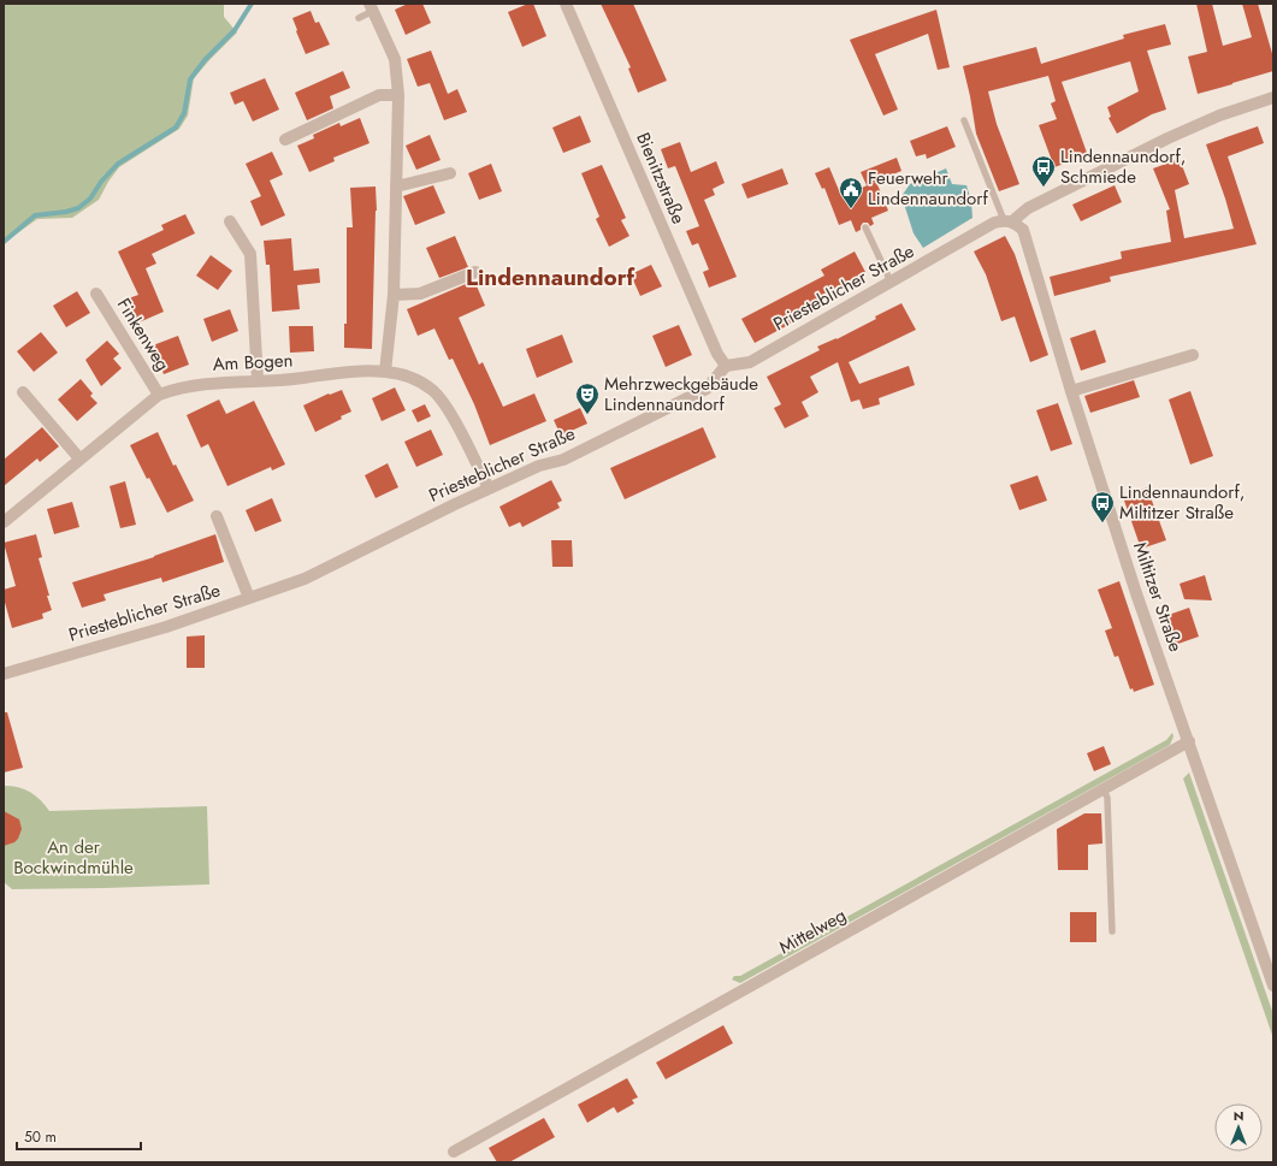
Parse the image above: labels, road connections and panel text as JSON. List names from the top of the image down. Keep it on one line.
{"streets":{"street":["Bienitzstraße","Priesteblicher Straße","Finkenweg","Am Bogen","Miltitzer Straße","Mittelweg"]},"crossings":[["Bienitzstraße","Priesteblicher Straße"],["Priesteblicher Straße","Am Bogen"],["Priesteblicher Straße","Miltitzer Straße"],["Finkenweg","Am Bogen"],["Miltitzer Straße","Mittelweg"]],"districts":["Lindennaundorf"],"parks":["An der Bockwindmühle"],"places":{"bus stop":["Lindennaundorf, Schmiede","Lindennaundorf, Miltitzer Straße"],"public building":["Feuerwehr Lindennaundorf"],"theatre":["Mehrzweckgebäude Lindennaundorf"]},"scale_bar":"50 m","north":"top"}
